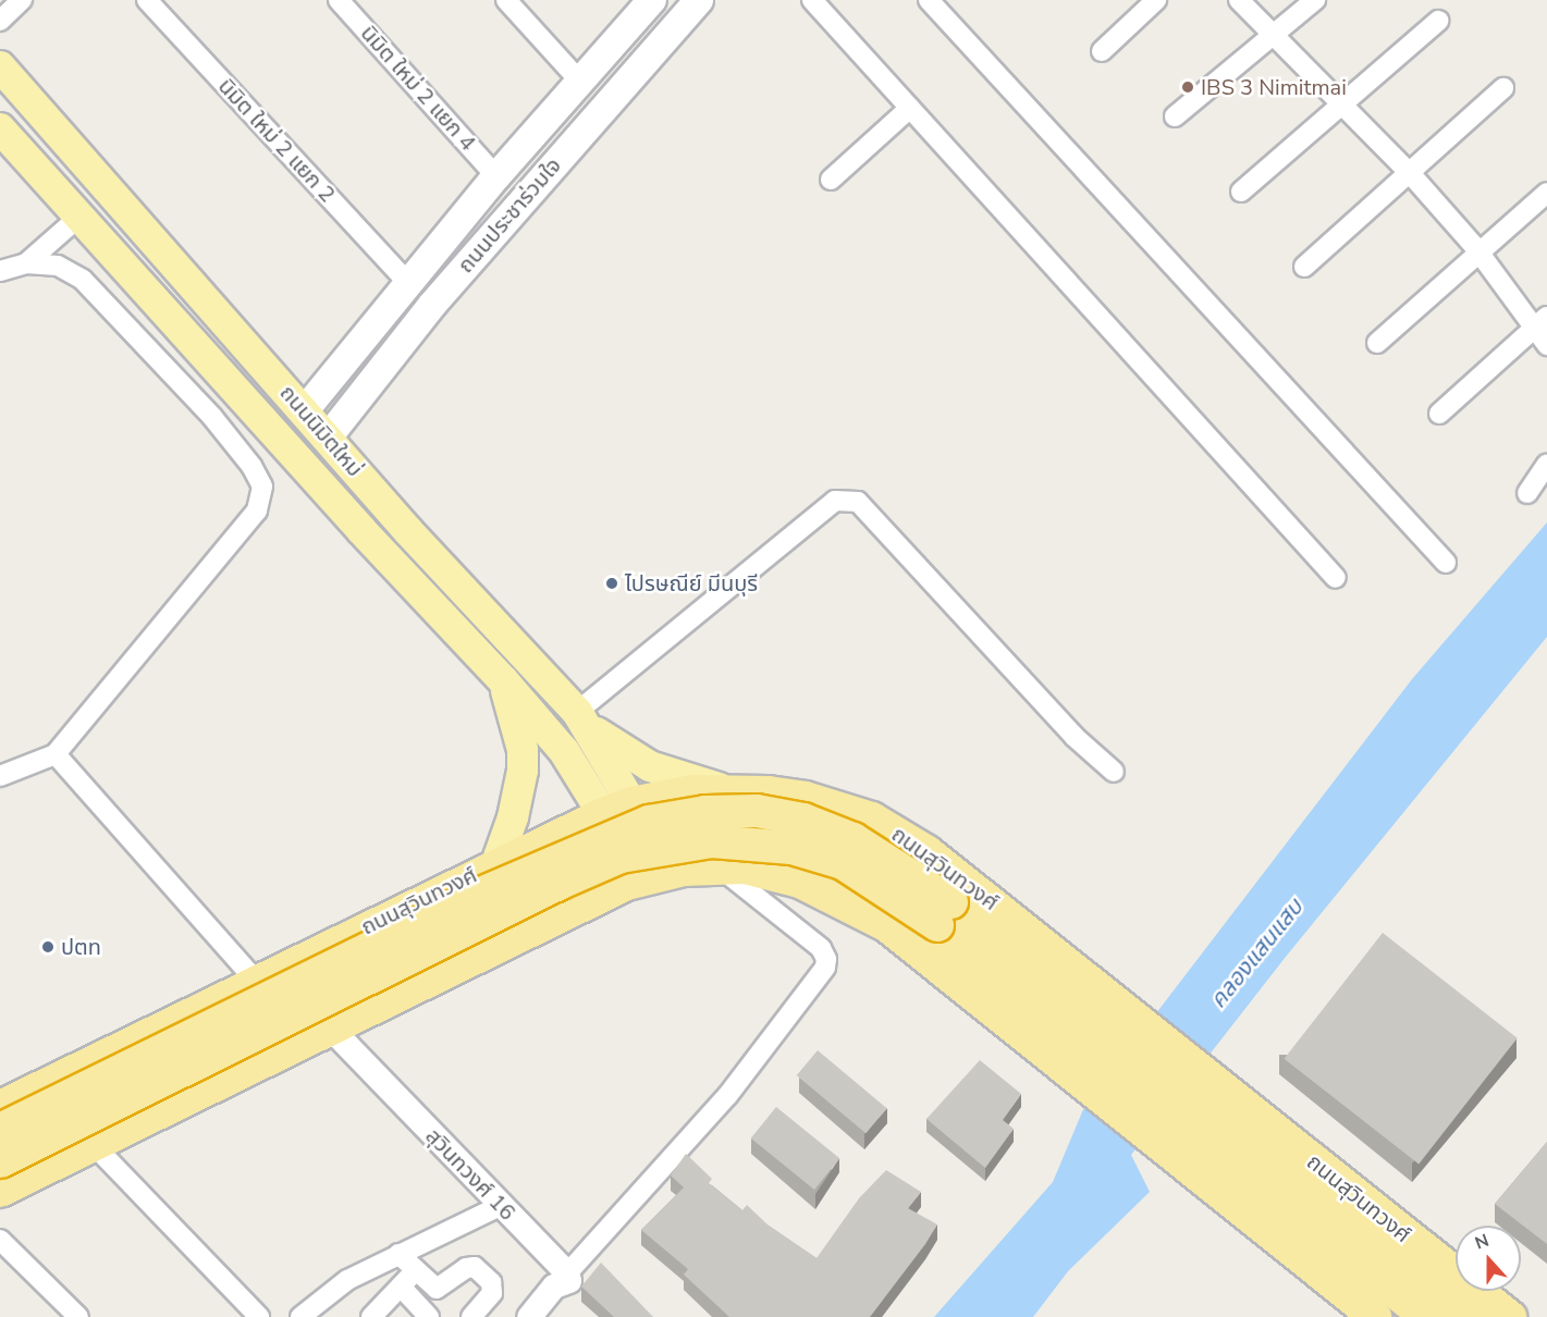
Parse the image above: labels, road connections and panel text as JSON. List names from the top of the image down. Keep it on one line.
{"streets":{"highway":["ถนนสุวินทวงศ์"],"main road":["ถนนประชาร่วมใจ","ถนนนิมิตใหม่"],"street":["นิมิต ใหม่ 2 แยก 4","นิมิต ใหม่ 2 แยก 2","สุวินทวงศ์ 16"]},"crossings":[["นิมิต ใหม่ 2 แยก 4","ถนนประชาร่วมใจ"],["นิมิต ใหม่ 2 แยก 2","ถนนประชาร่วมใจ"],["ถนนประชาร่วมใจ","ถนนนิมิตใหม่"],["ถนนนิมิตใหม่","ถนนสุวินทวงศ์"]],"water":["คลองแสนแสบ"],"places":["IBS 3 Nimitmai","ไปรษณีย์ มีนบุรี","ปตท"],"north":"top"}
